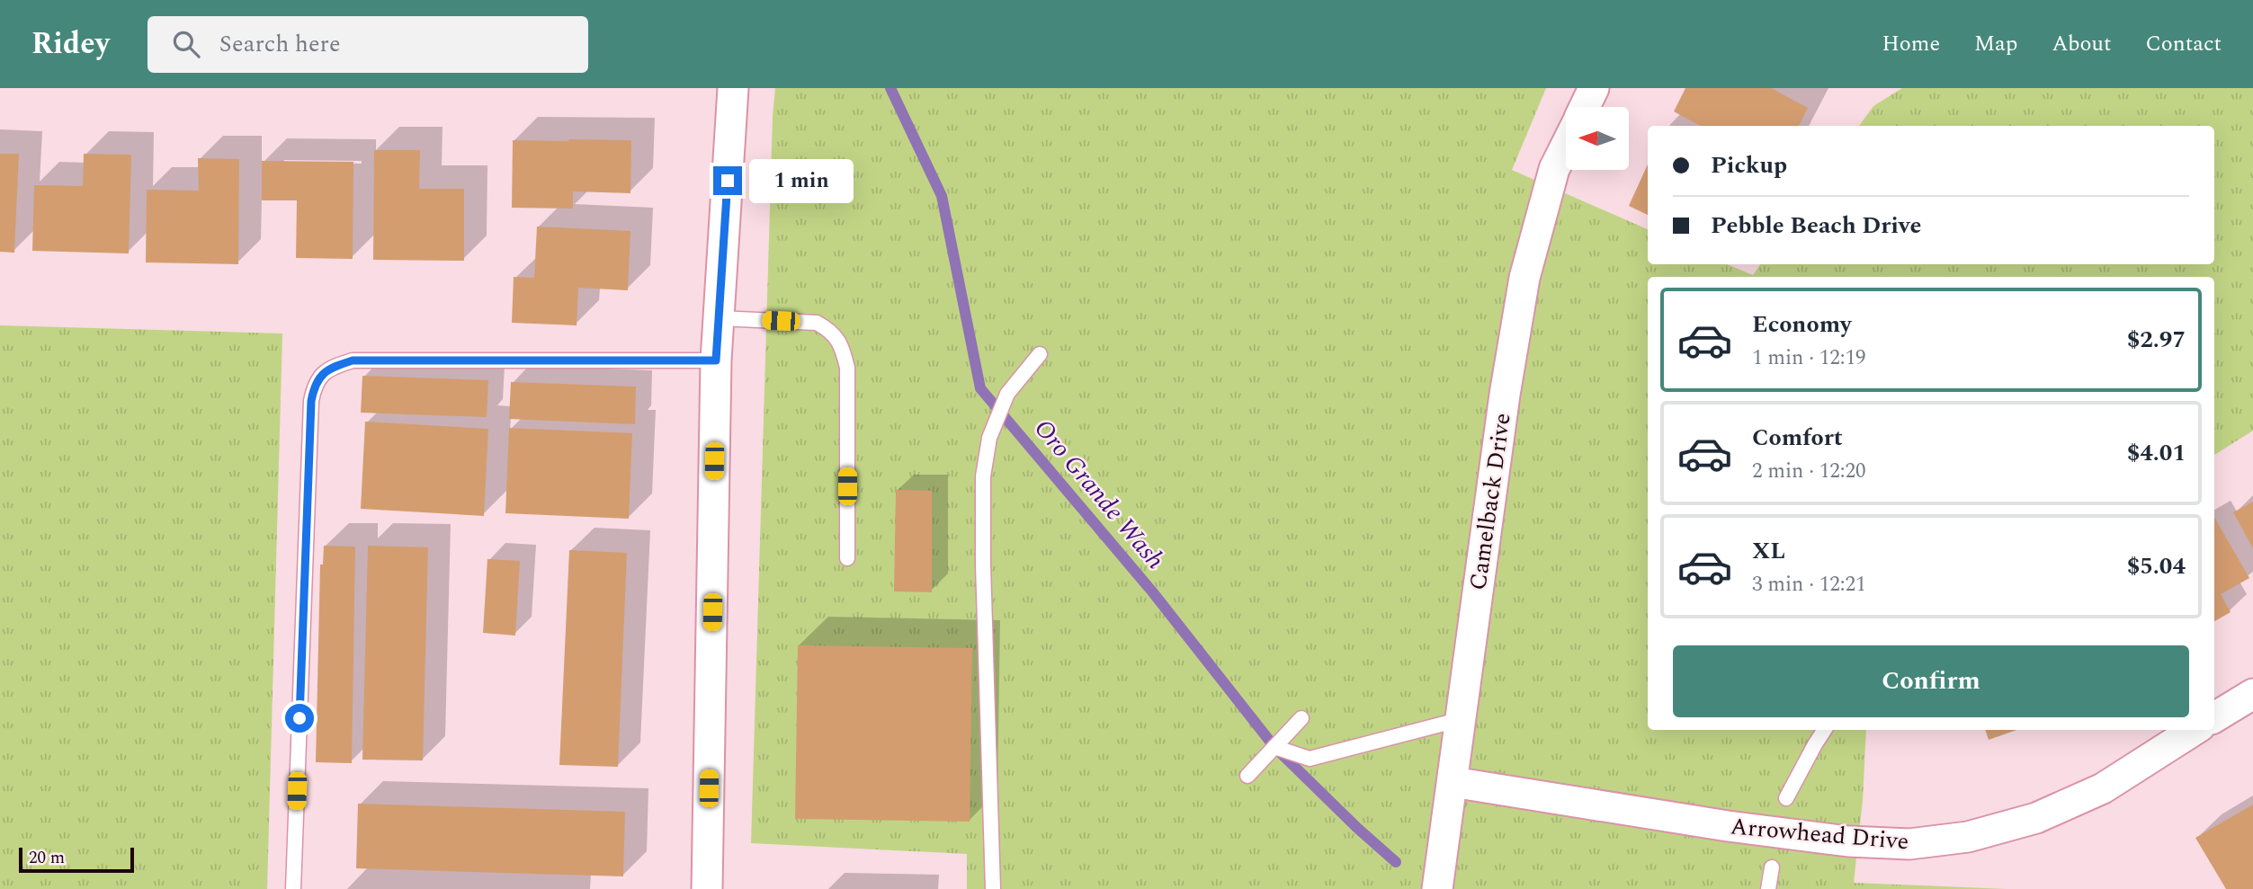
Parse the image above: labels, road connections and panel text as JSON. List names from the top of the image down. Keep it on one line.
{"streets":{"street":["Camelback Drive","Arrowhead Drive"]},"crossings":[["Camelback Drive","Arrowhead Drive"]],"water":["Oro Grande Wash"],"scale_bar":"20 m","north":"left","page":{"header":"Ridey","search":"Search here","nav":["Home","Map","About","Contact"],"banner":["Pickup","Pebble Beach Drive"],"bubble":"1 min","list":[{"name":"Economy","note":"1 min · 12:19","value":"$2.97"},{"name":"Comfort","note":"2 min · 12:20","value":"$4.01"},{"name":"XL","note":"3 min · 12:21","value":"$5.04"}],"buttons":"Confirm","scale":"20 m"}}
